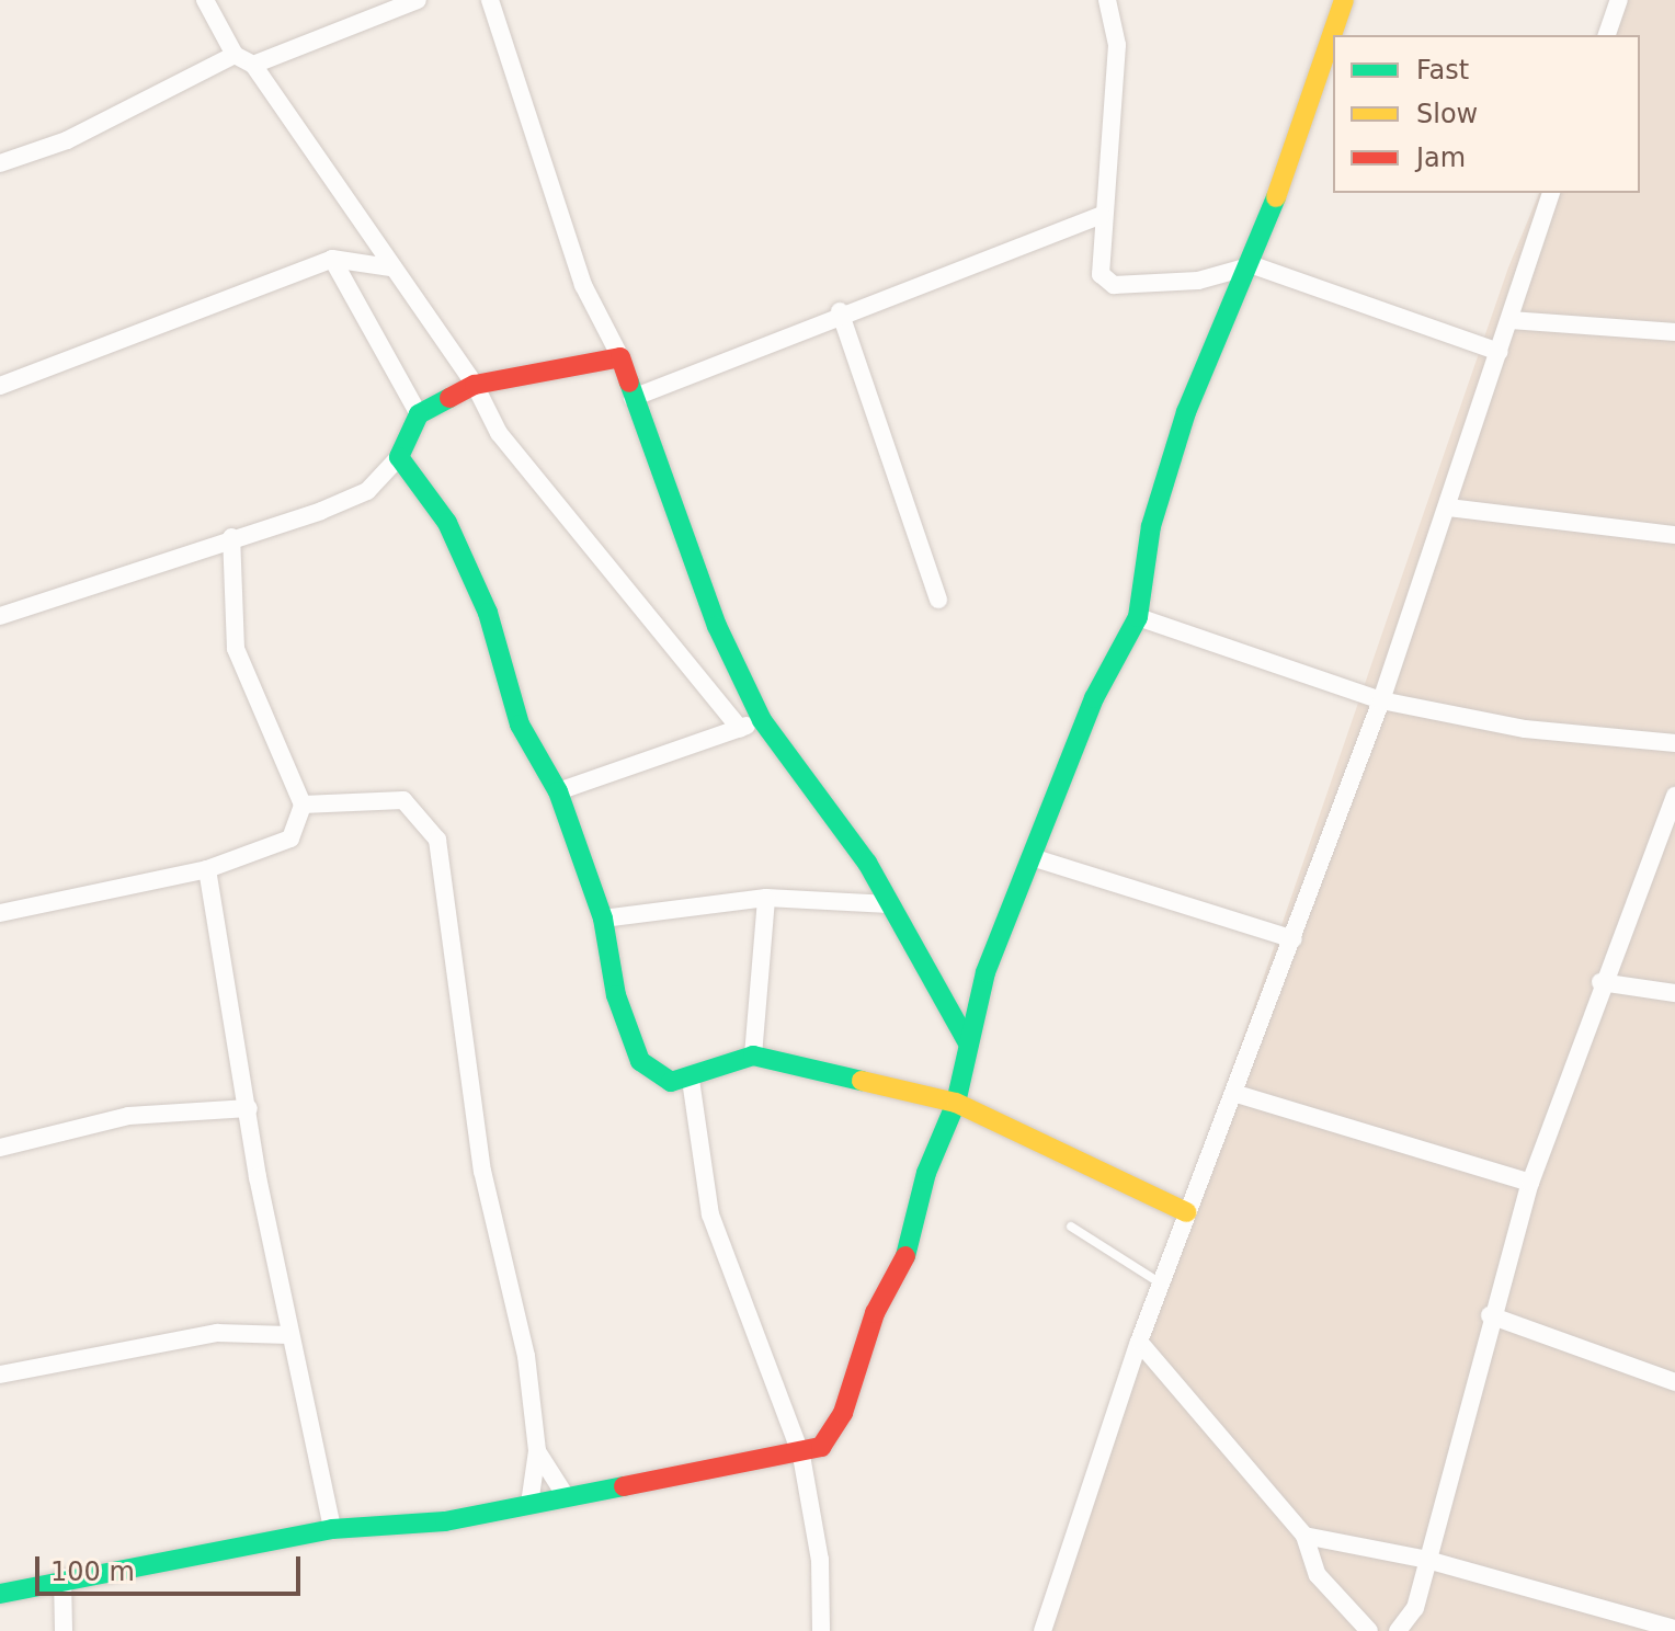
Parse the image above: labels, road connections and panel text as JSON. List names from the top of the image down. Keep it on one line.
{"legend":["Fast","Slow","Jam"],"scale_bar":"100 m"}
